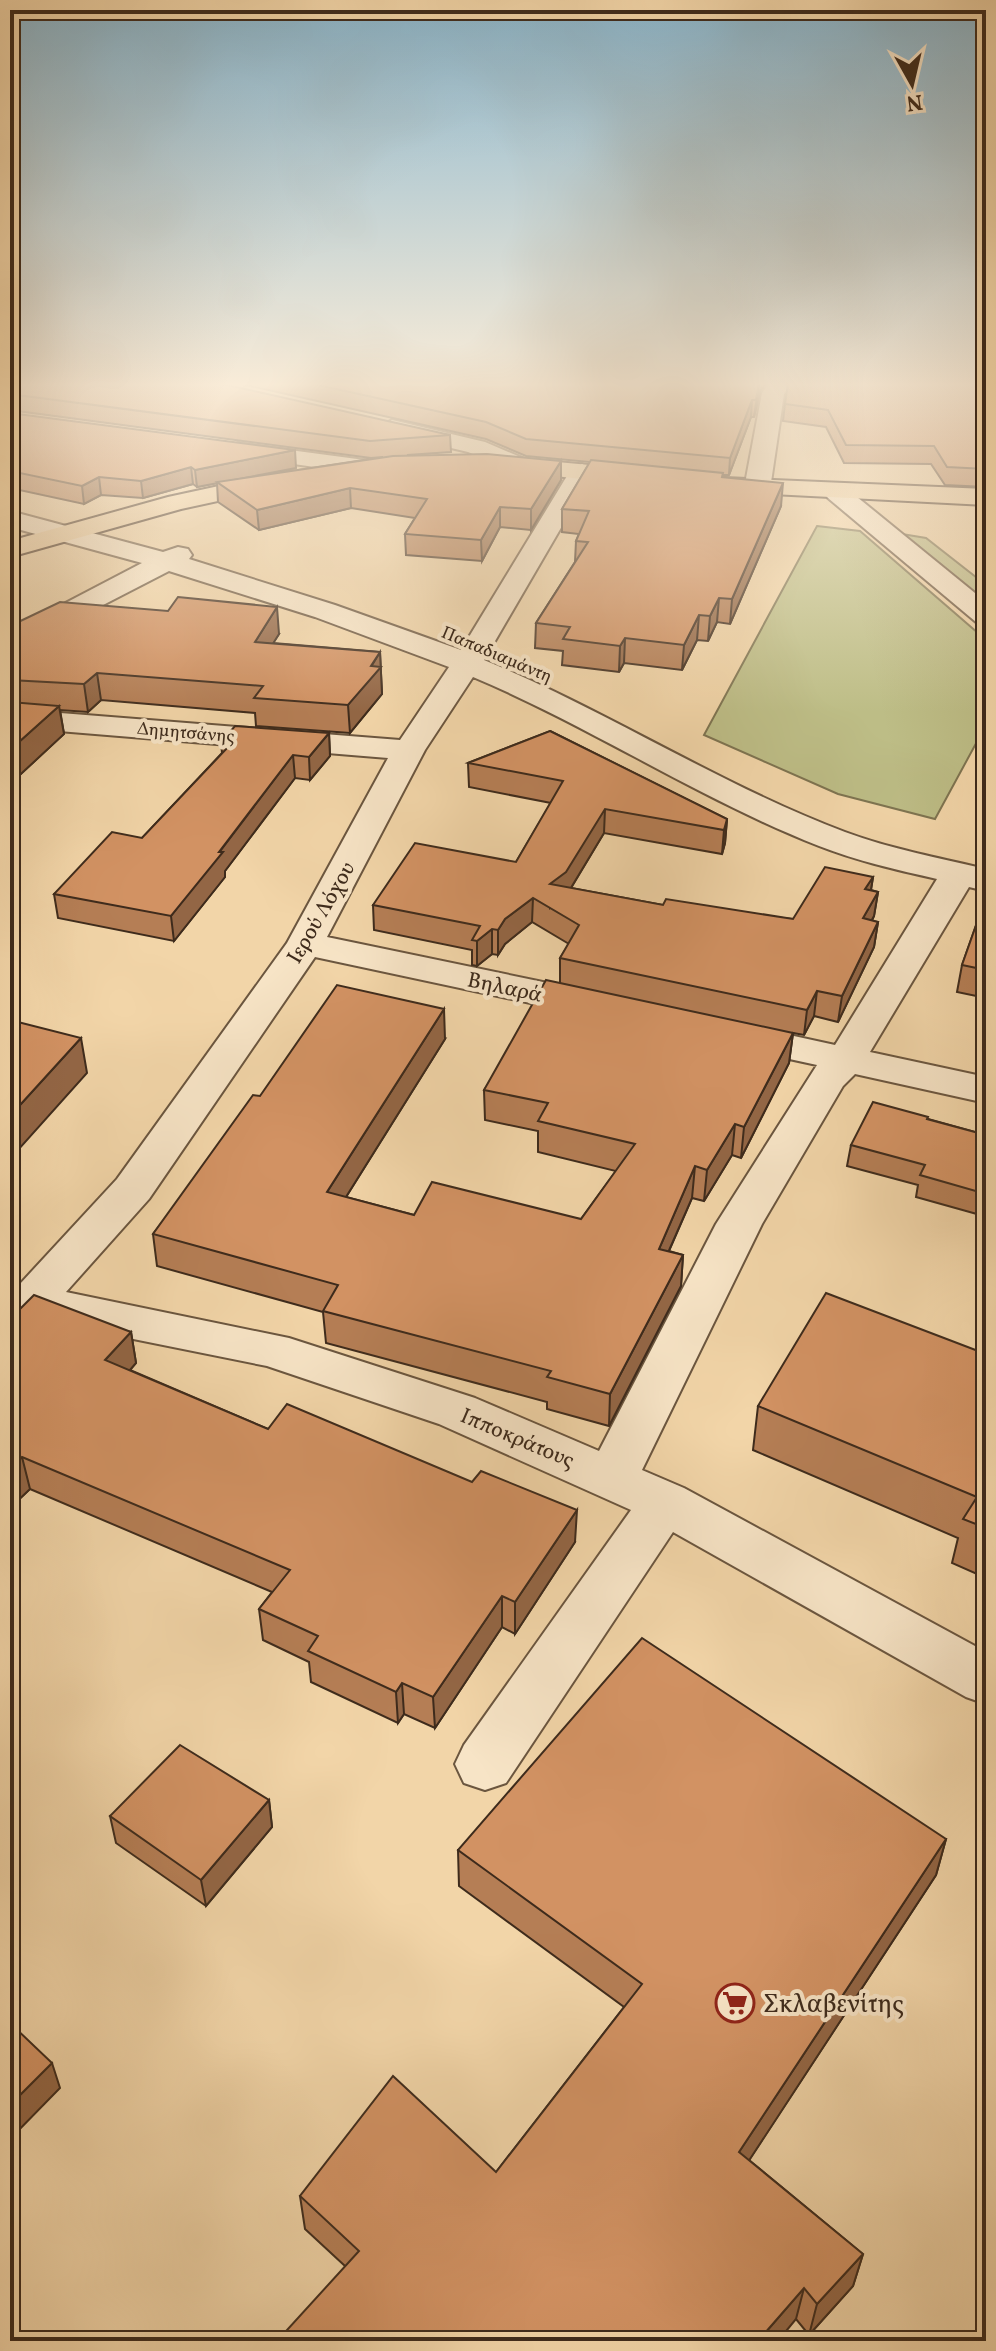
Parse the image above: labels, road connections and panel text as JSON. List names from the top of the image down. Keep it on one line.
{"streets":{"street":["Παπαδιαμάντη","Δημητσάνης","Ιερού Λόχου","Βηλαρά","Ιπποκράτους"]},"crossings":[["Παπαδιαμάντη","Ιερού Λόχου"],["Δημητσάνης","Ιερού Λόχου"],["Ιερού Λόχου","Βηλαρά"],["Ιερού Λόχου","Ιπποκράτους"]],"places":{"supermarket":["Σκλαβενίτης"]},"north":"bottom"}
